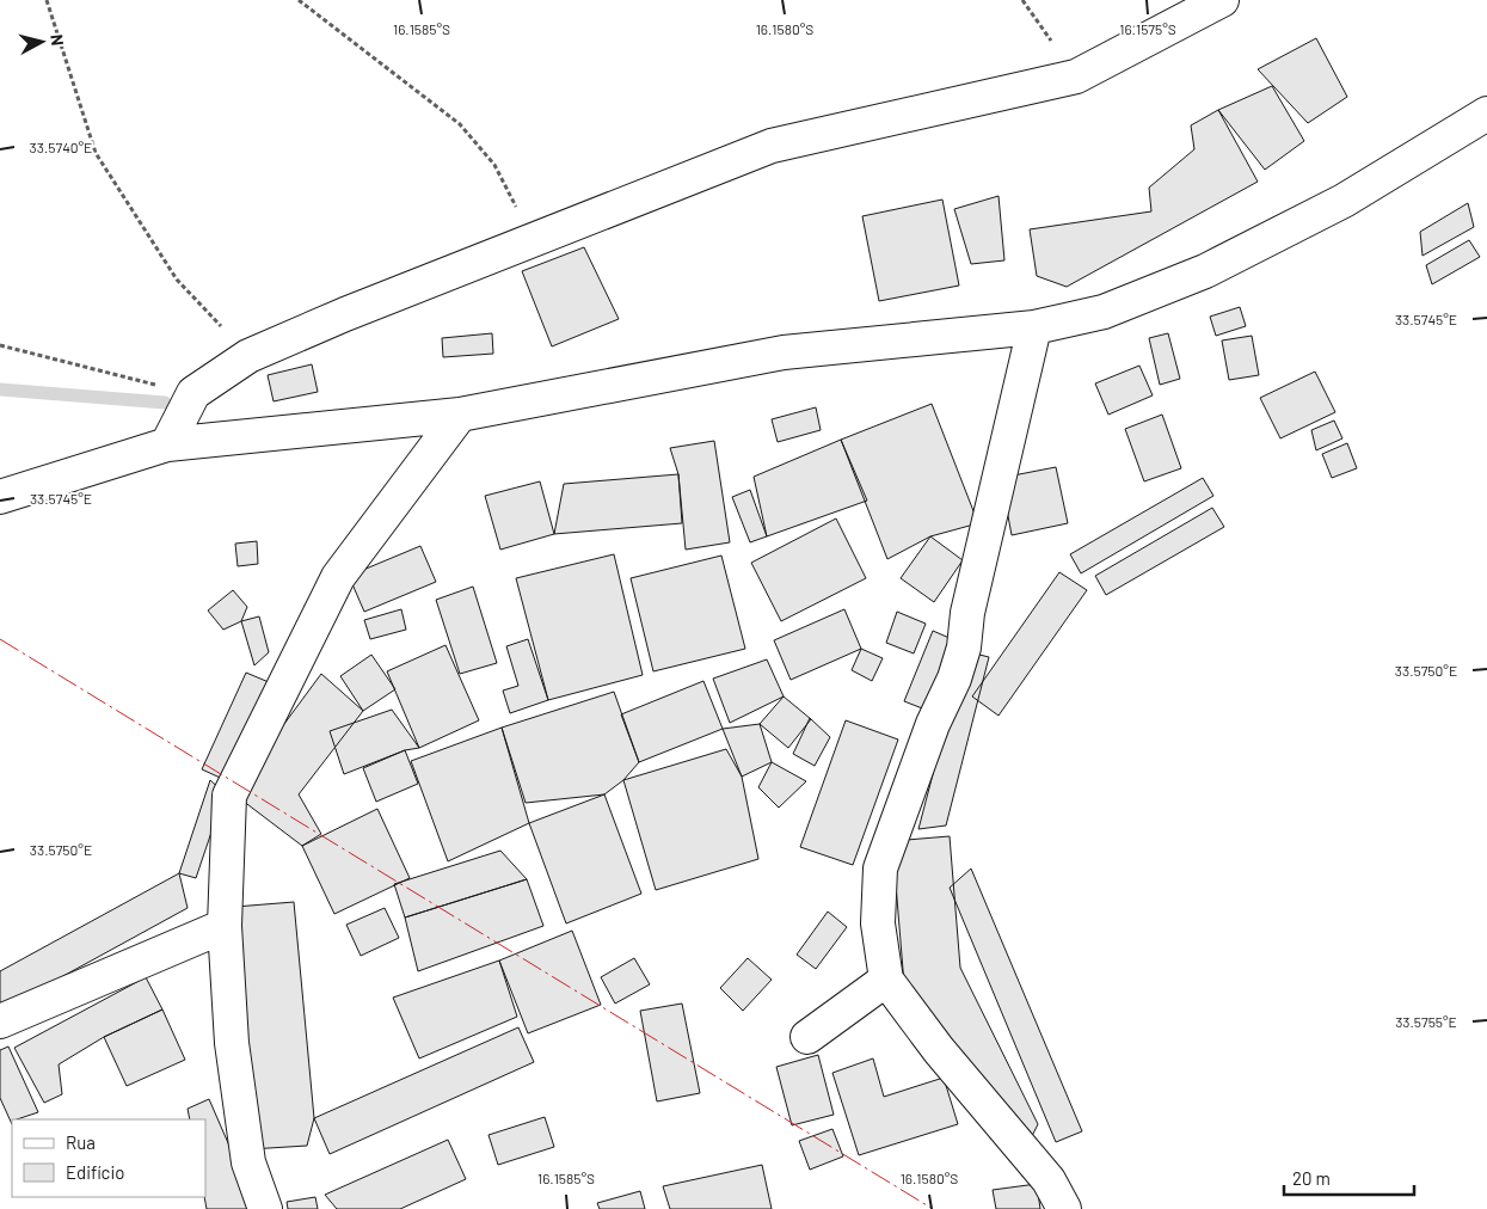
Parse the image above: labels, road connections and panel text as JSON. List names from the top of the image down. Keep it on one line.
{"legend":["Rua","Edifício"],"scale_bar":"20 m","north":"right","coordinates":["16.1585°S","16.1580°S","16.1575°S","33.5740°E","33.5745°E","33.5750°E","33.5755°E"]}
